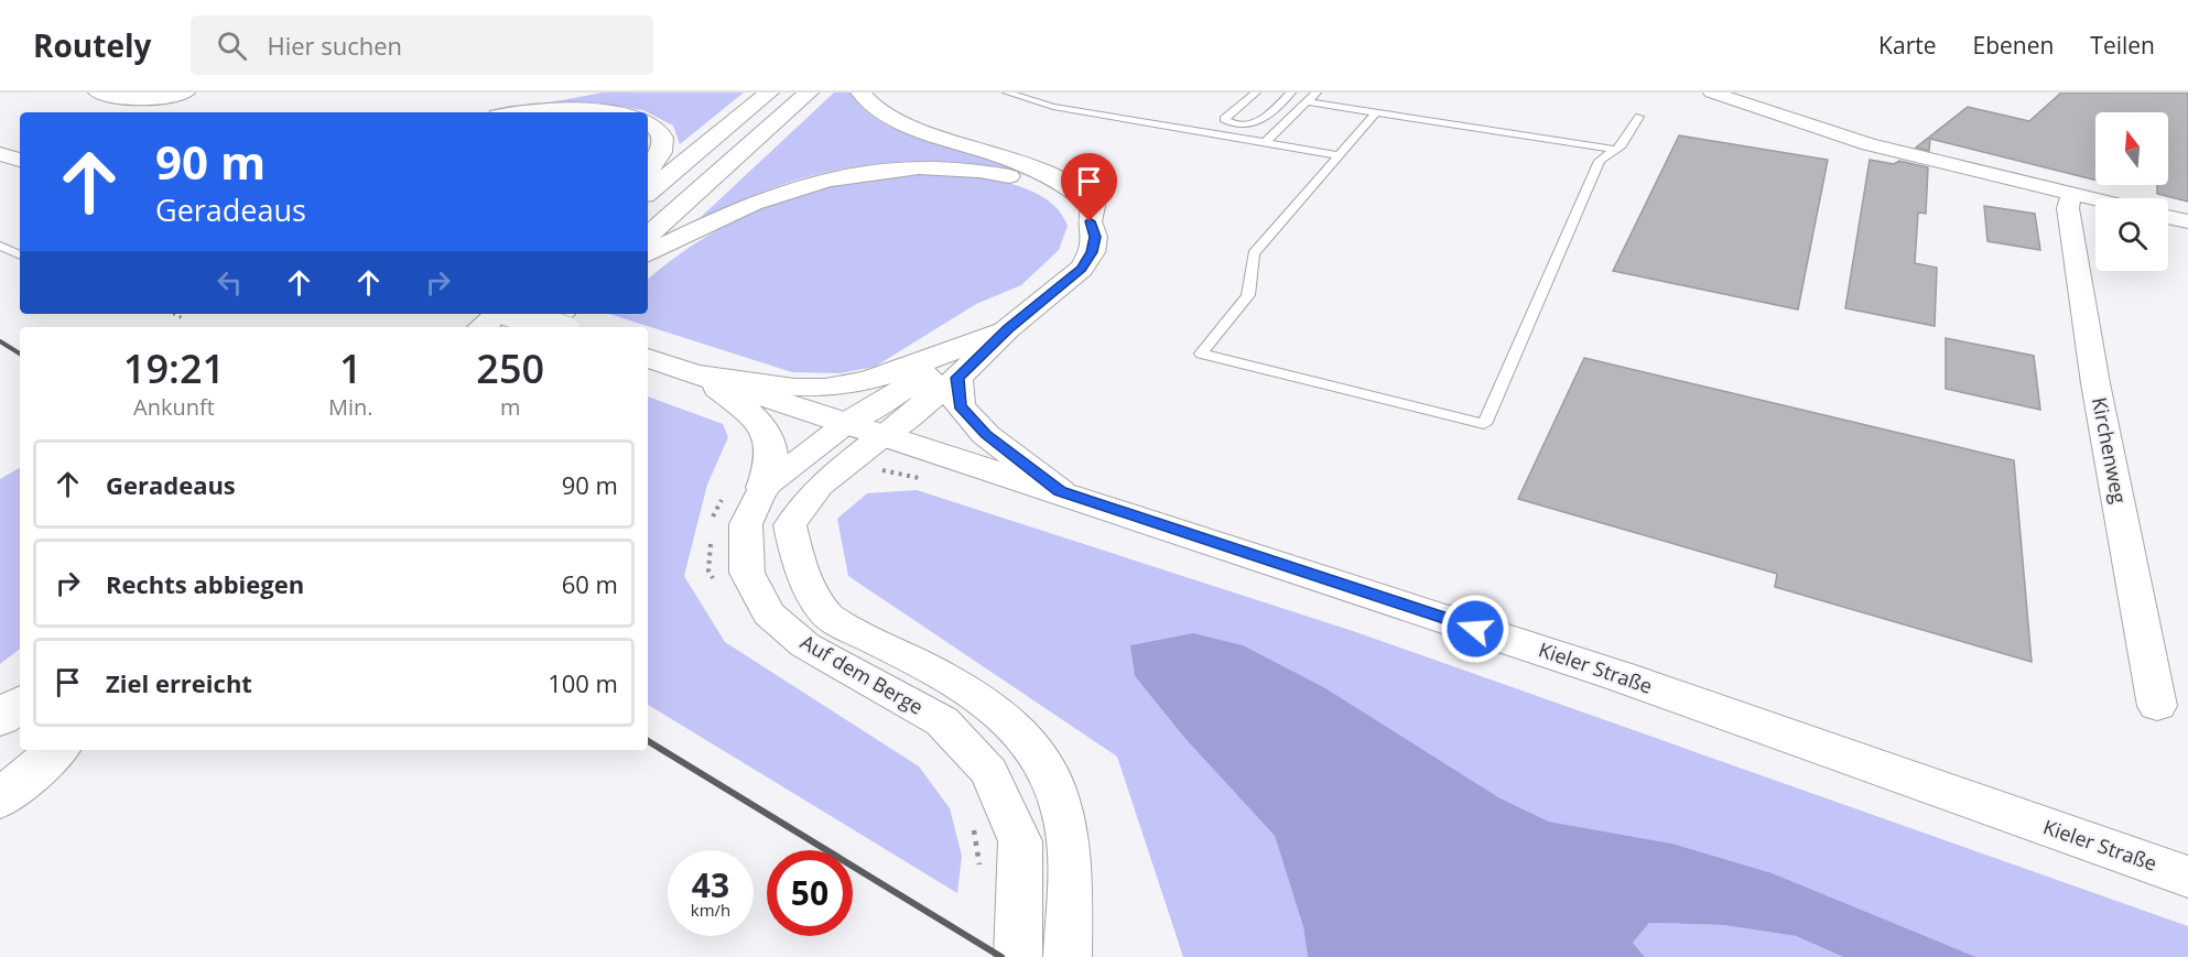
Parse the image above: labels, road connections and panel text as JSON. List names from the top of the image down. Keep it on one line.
{"streets":{"main road":["Kieler Straße"],"street":["Kirchenweg","Auf dem Berge"]},"crossings":[["Kieler Straße","Auf dem Berge"]],"north":"top","page":{"header":"Routely","search":"Hier suchen","nav":["Karte","Ebenen","Teilen"],"turn":["90 m","Geradeaus"],"eta":["19:21","Ankunft","1","Min.","250","m"],"list":[{"name":"Geradeaus","value":"90 m"},{"name":"Rechts abbiegen","value":"60 m"},{"name":"Ziel erreicht","value":"100 m"}],"speed":"43 km/h","limit":"50"}}
